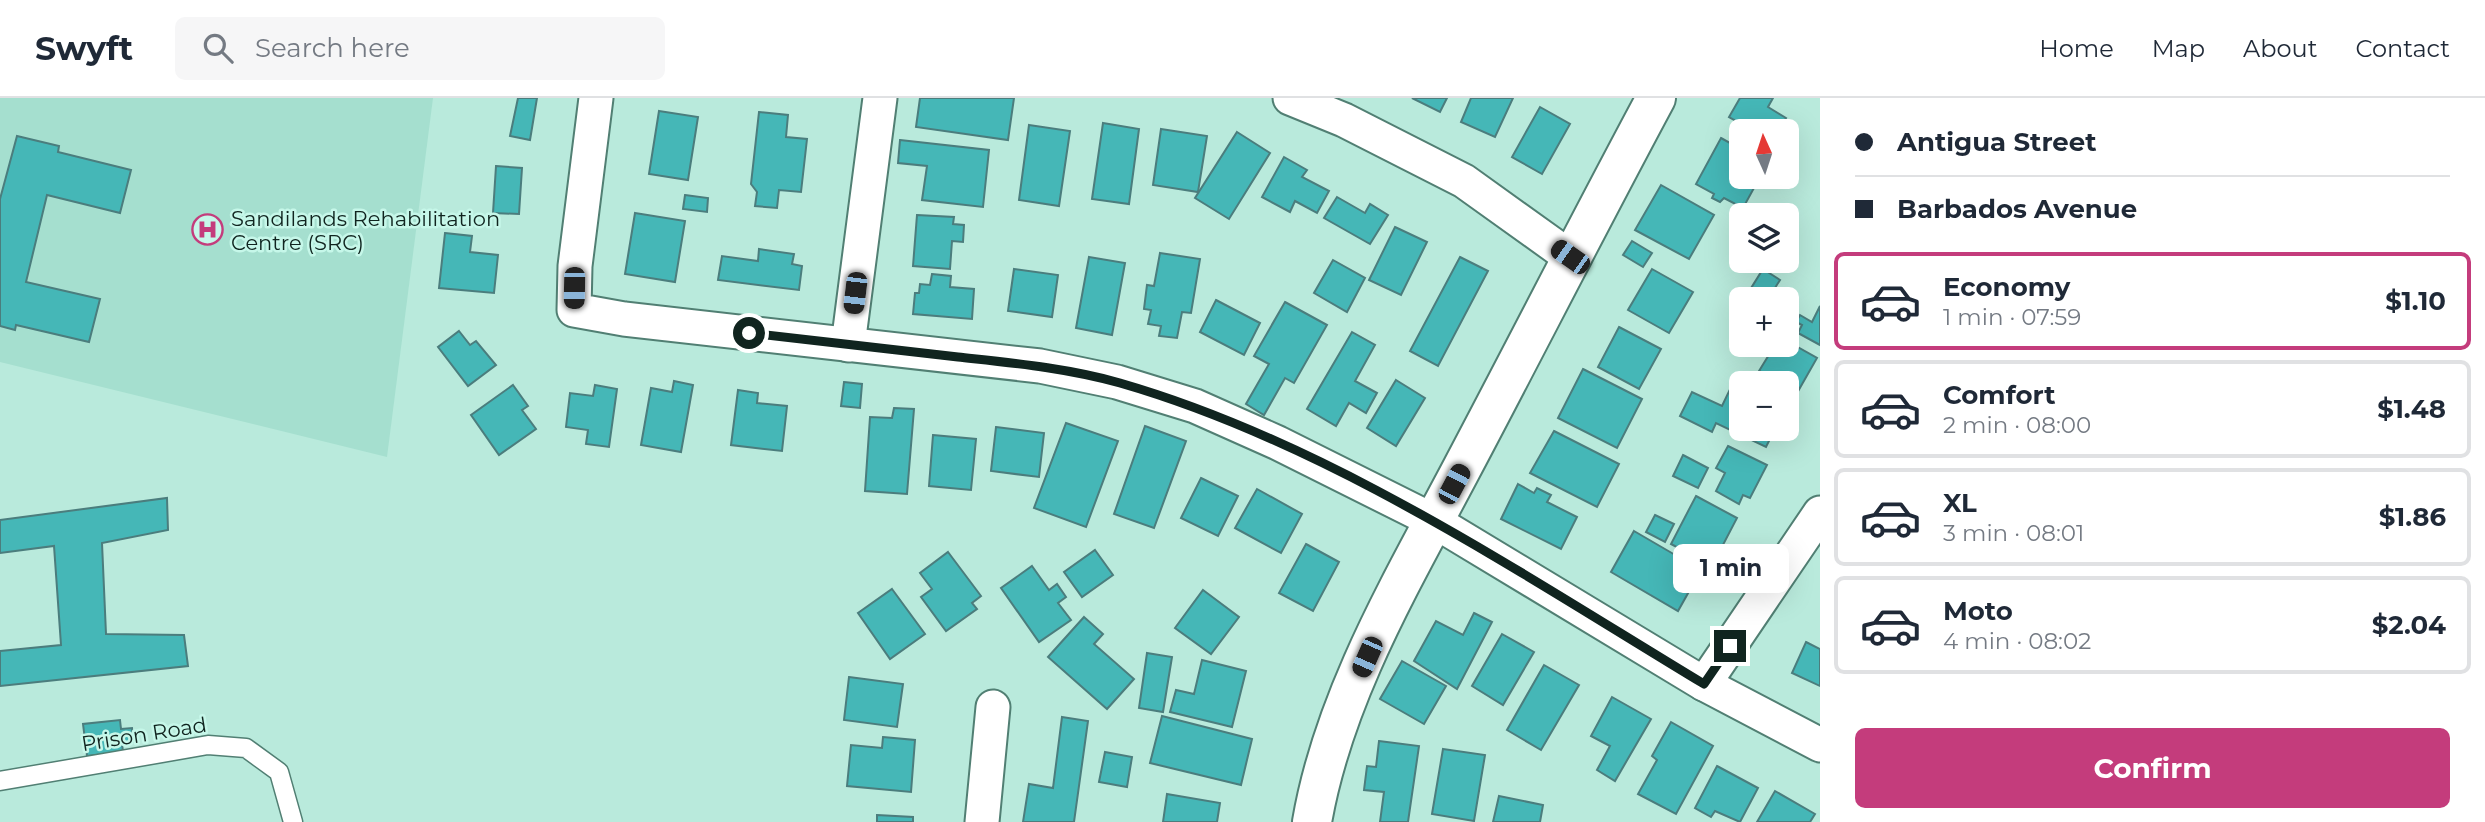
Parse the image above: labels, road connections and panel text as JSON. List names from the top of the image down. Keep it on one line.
{"streets":{"lane":["Prison Road"]},"places":{"hospital":["Sandilands Rehabilitation Centre (SRC)"]},"north":"top","page":{"header":"Swyft","search":"Search here","nav":["Home","Map","About","Contact"],"banner":["Antigua Street","Barbados Avenue"],"map_buttons":["+","−"],"list":[{"name":"Economy","note":"1 min · 07:59","value":"$1.10"},{"name":"Comfort","note":"2 min · 08:00","value":"$1.48"},{"name":"XL","note":"3 min · 08:01","value":"$1.86"},{"name":"Moto","note":"4 min · 08:02","value":"$2.04"}],"bubble":"1 min","buttons":"Confirm"}}
